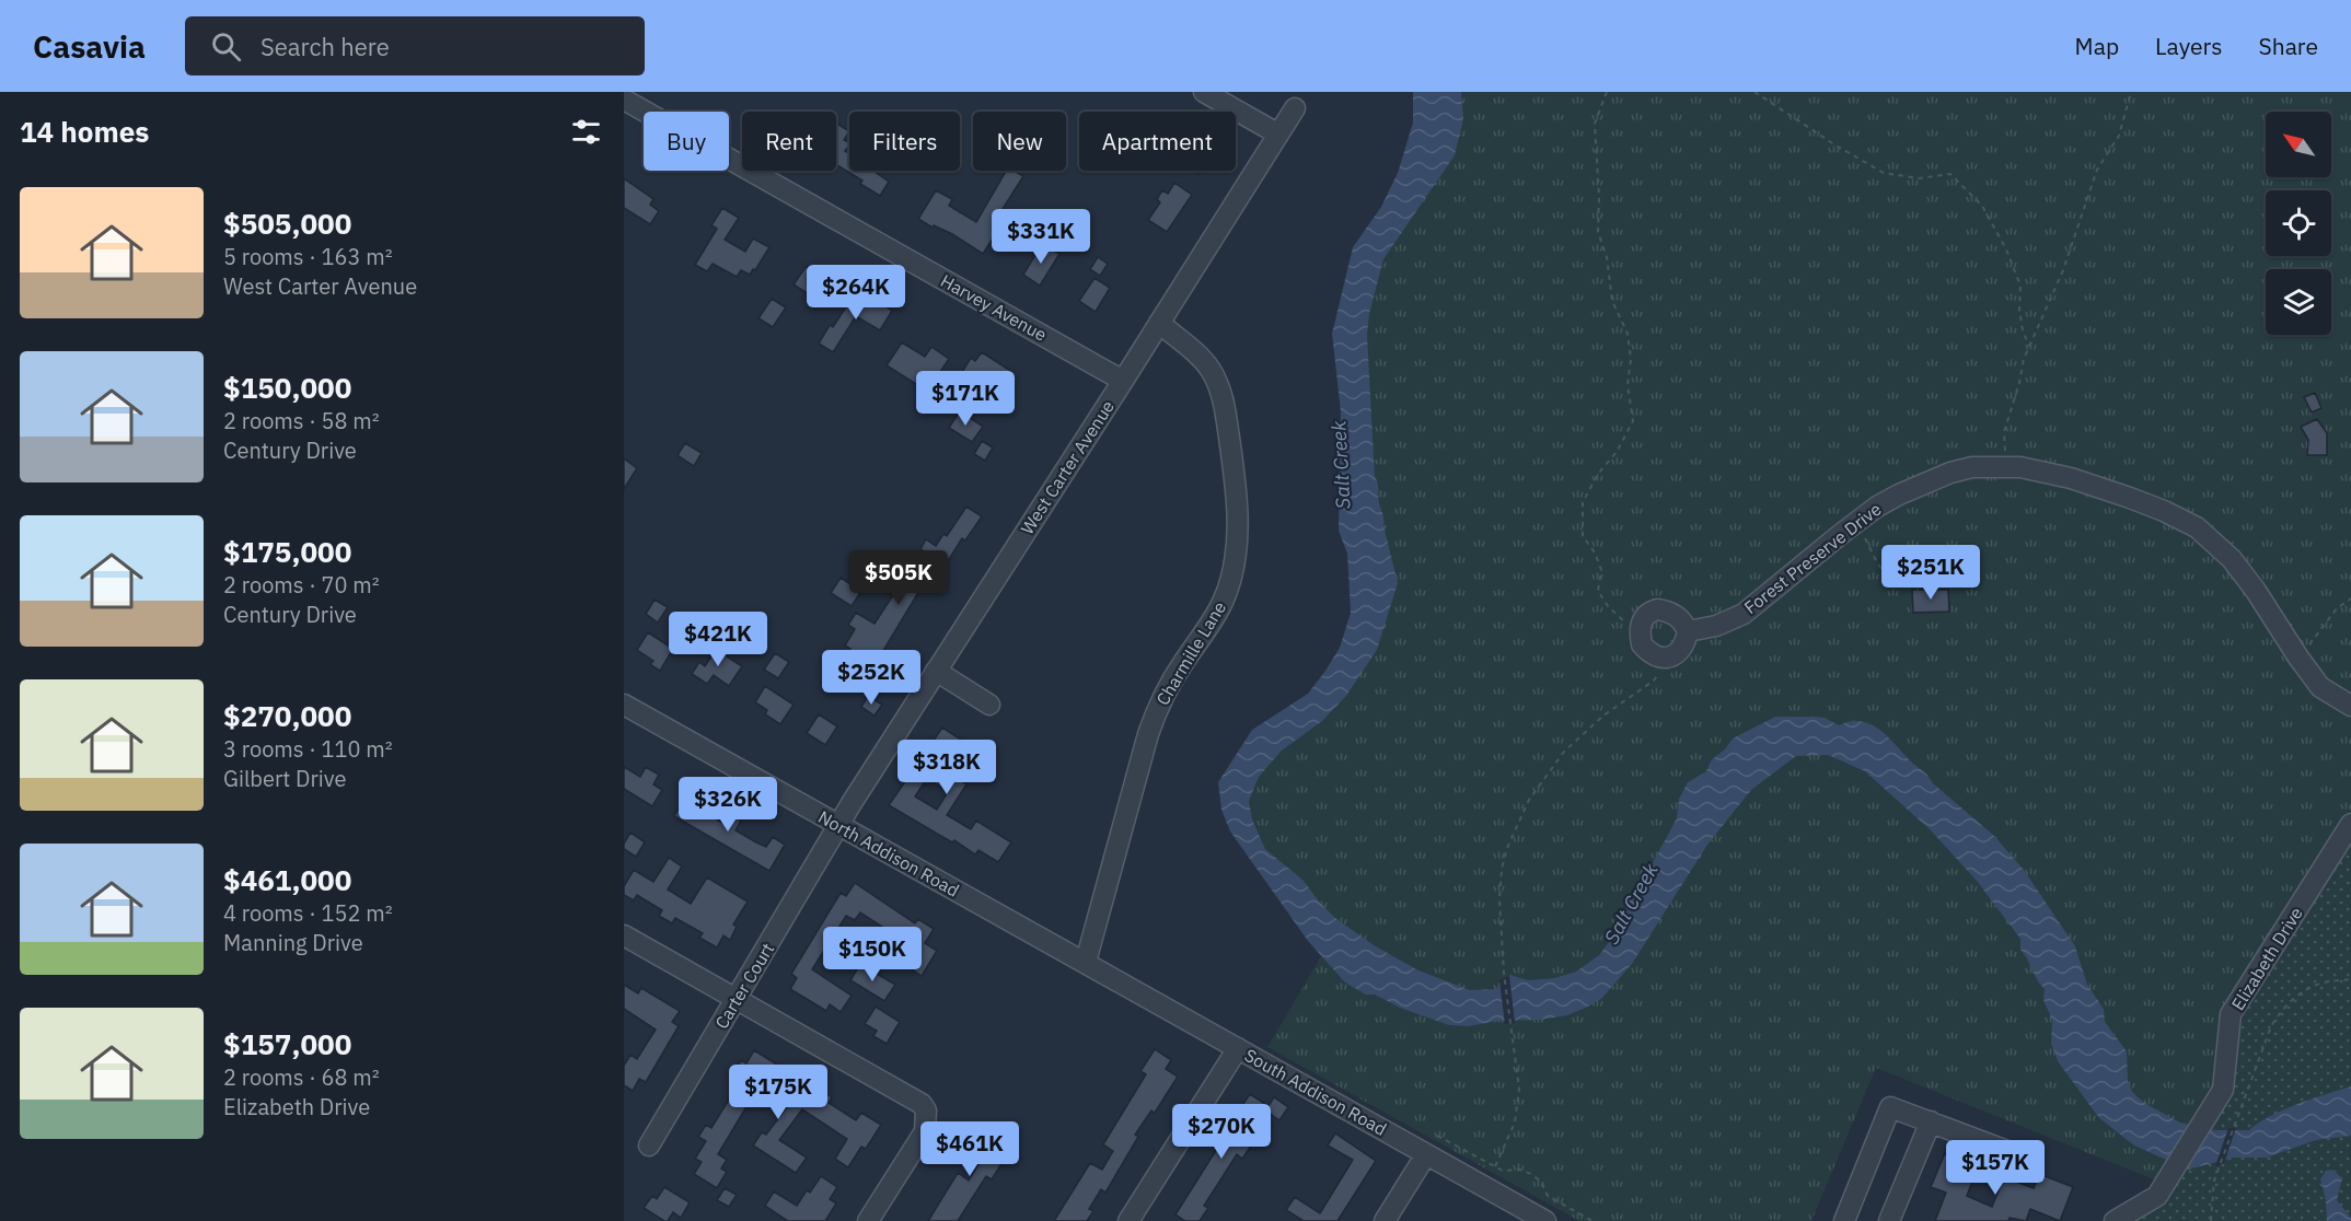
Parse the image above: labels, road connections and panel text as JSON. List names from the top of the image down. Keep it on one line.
{"streets":{"street":["Harvey Avenue","West Carter Avenue","Forest Preserve Drive","Charmille Lane","North Addison Road","Elizabeth Drive","Carter Court","South Addison Road"]},"crossings":[["Harvey Avenue","West Carter Avenue"],["West Carter Avenue","Charmille Lane"],["West Carter Avenue","North Addison Road"],["West Carter Avenue","Carter Court"],["Charmille Lane","North Addison Road"],["Charmille Lane","South Addison Road"],["North Addison Road","Carter Court"],["North Addison Road","South Addison Road"]],"water":["Salt Creek"],"north":"top left","page":{"header":"Casavia","search":"Search here","nav":["Map","Layers","Share"],"heading":"14 homes","chip":["Buy","Rent","Filters","New","Apartment"],"list":[{"name":"$505,000","note":"5 rooms · 163 m² · West Carter Avenue"},{"name":"$150,000","note":"2 rooms · 58 m² · Century Drive"},{"name":"$175,000","note":"2 rooms · 70 m² · Century Drive"},{"name":"$270,000","note":"3 rooms · 110 m² · Gilbert Drive"},{"name":"$461,000","note":"4 rooms · 152 m² · Manning Drive"},{"name":"$157,000","note":"2 rooms · 68 m² · Elizabeth Drive"}],"price":["$331K","$264K","$171K","$251K","$505K","$421K","$252K","$318K","$326K","$150K","$175K","$270K","$461K","$157K"]}}
